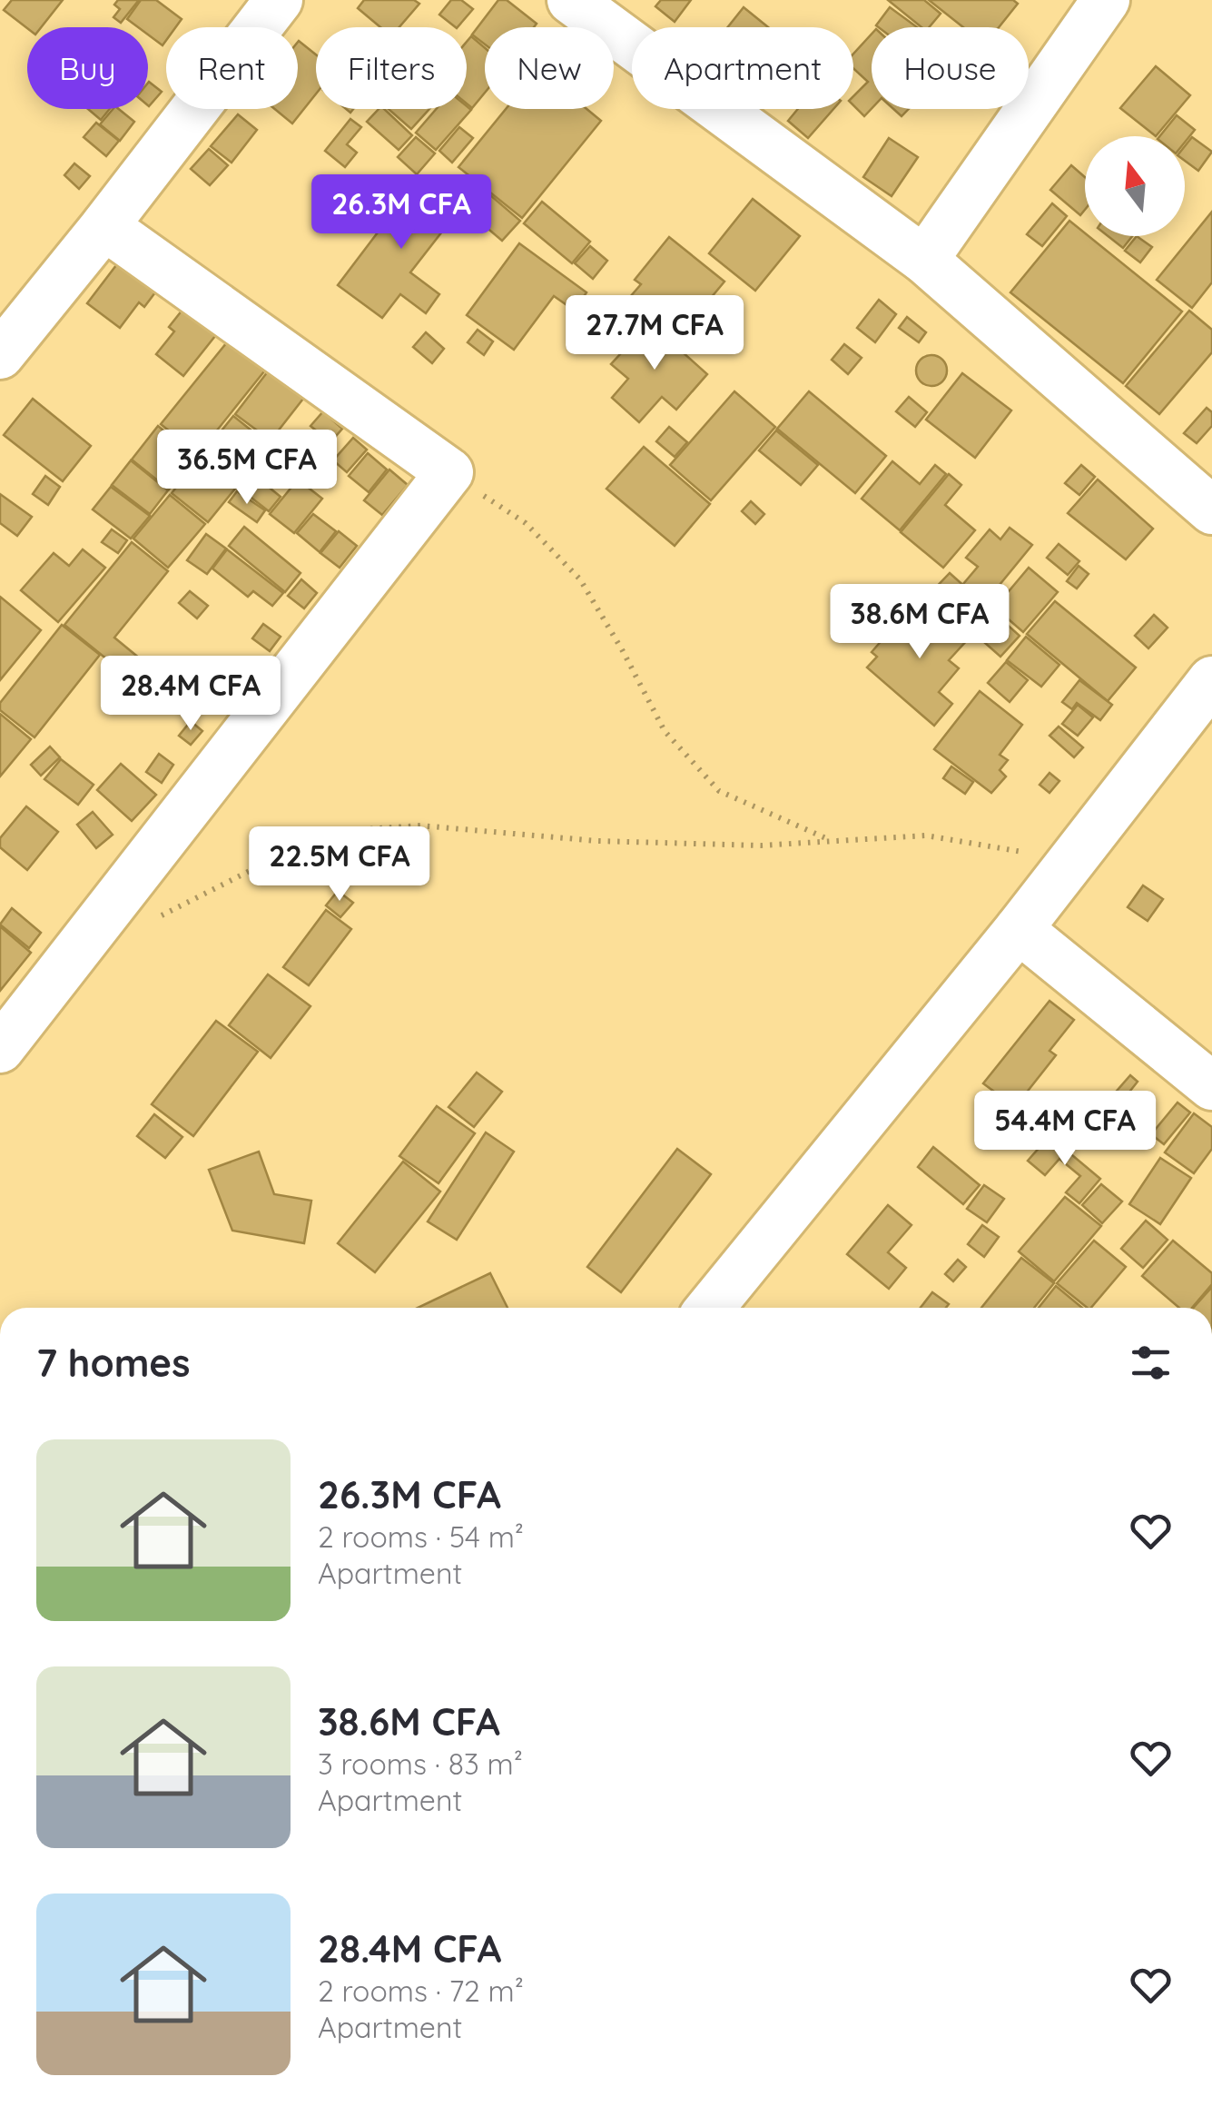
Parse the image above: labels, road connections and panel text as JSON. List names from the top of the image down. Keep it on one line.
{"north":"top","page":{"chip":["Buy","Rent","Filters","New","Apartment","House"],"price":["26.3M CFA","27.7M CFA","36.5M CFA","38.6M CFA","28.4M CFA","22.5M CFA","54.4M CFA"],"heading":"7 homes","list":[{"name":"26.3M CFA","note":"2 rooms · 54 m² · Apartment"},{"name":"38.6M CFA","note":"3 rooms · 83 m² · Apartment"},{"name":"28.4M CFA","note":"2 rooms · 72 m² · Apartment"}]}}
